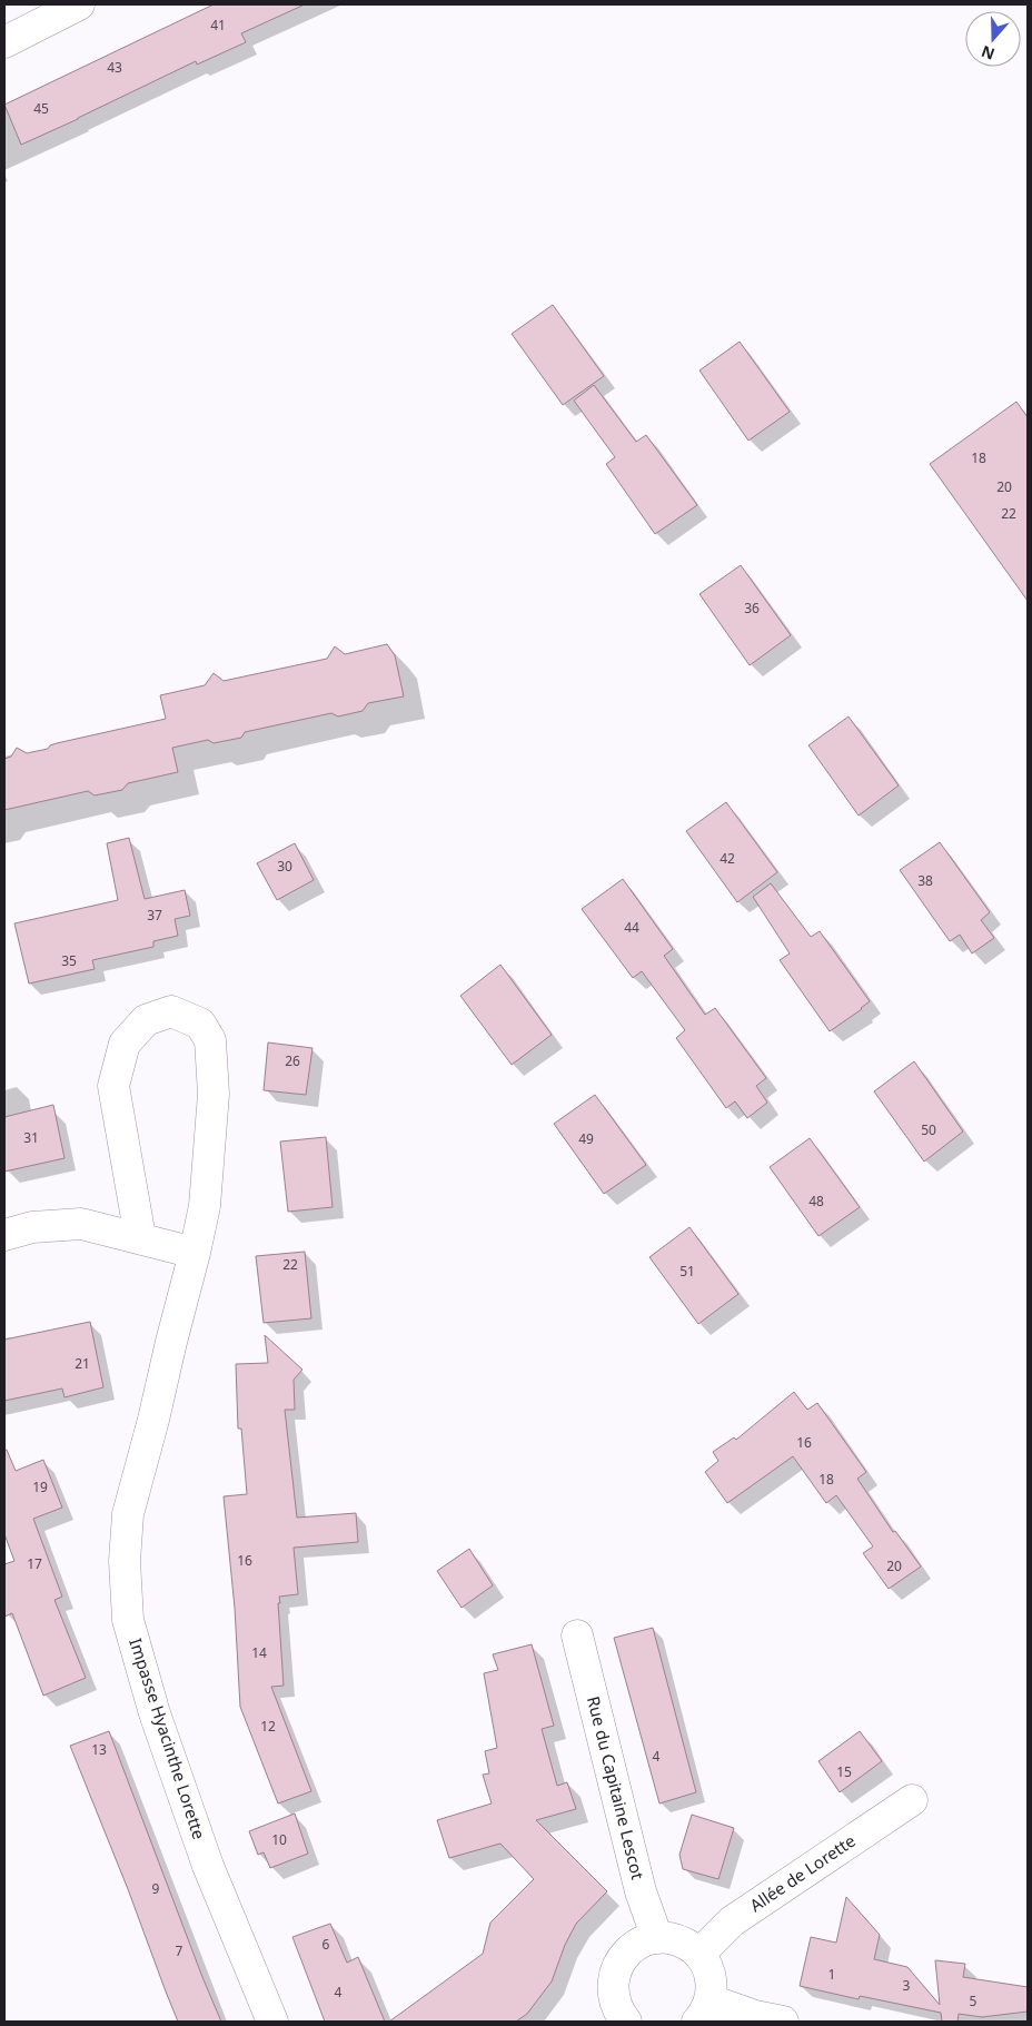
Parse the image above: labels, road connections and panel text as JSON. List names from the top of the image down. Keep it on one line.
{"streets":{"street":["Impasse Hyacinthe Lorette","Rue du Capitaine Lescot","Allée de Lorette"]},"house_numbers":["41","43","45","18","20","22","36","42","30","38","37","44","35","26","50","31","49","48","22","51","21","16","18","19","16","17","20","14","12","13","4","15","10","9","6","7","1","3","4","5"],"north":"bottom"}
